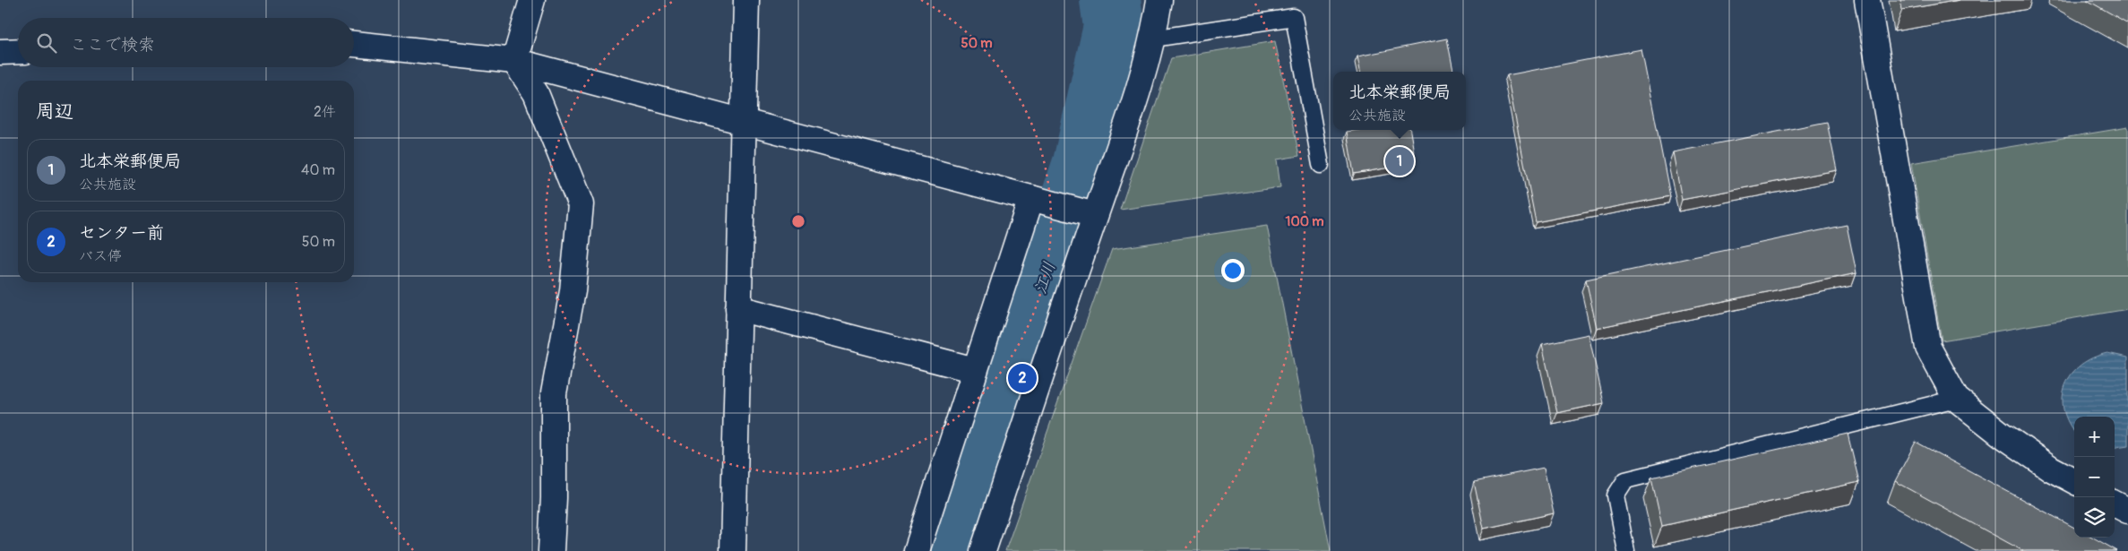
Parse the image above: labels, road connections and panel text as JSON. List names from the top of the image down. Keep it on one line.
{"water":["江川"],"page":{"search":"ここで検索","popup":["北本栄郵便局","公共施設"],"heading":["周辺","2件"],"list":[{"mark":"1","name":"北本栄郵便局","note":"公共施設","value":"40 m"},{"mark":"2","name":"センター前","note":"バス停","value":"50 m"}],"pins":["1","2"],"map_buttons":["+","−"]},"rings":["50 m","100 m"]}
